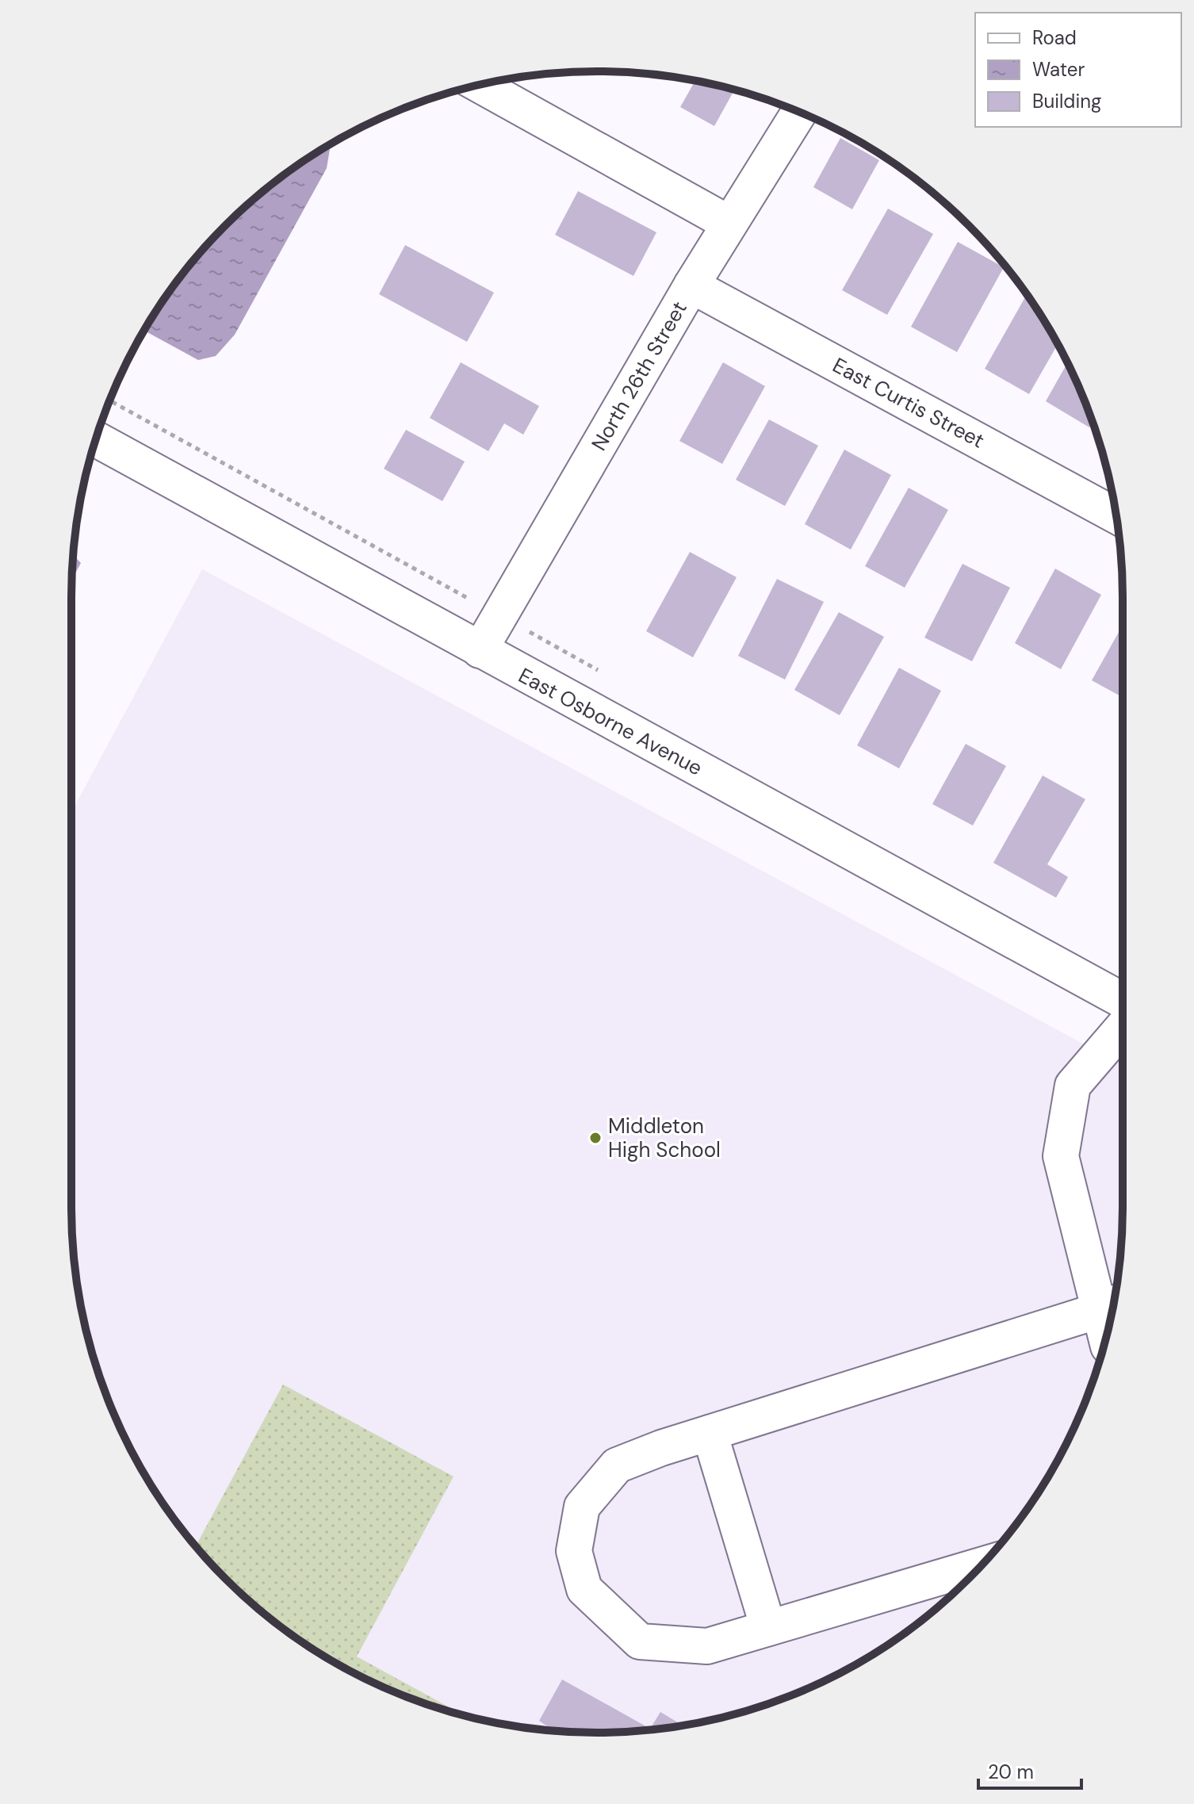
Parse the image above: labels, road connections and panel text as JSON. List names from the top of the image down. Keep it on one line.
{"streets":{"street":["North 26th Street","East Curtis Street","East Osborne Avenue"]},"crossings":[["North 26th Street","East Curtis Street"],["North 26th Street","East Osborne Avenue"]],"places":["Middleton High School"],"legend":["Road","Water","Building"],"scale_bar":"20 m"}
